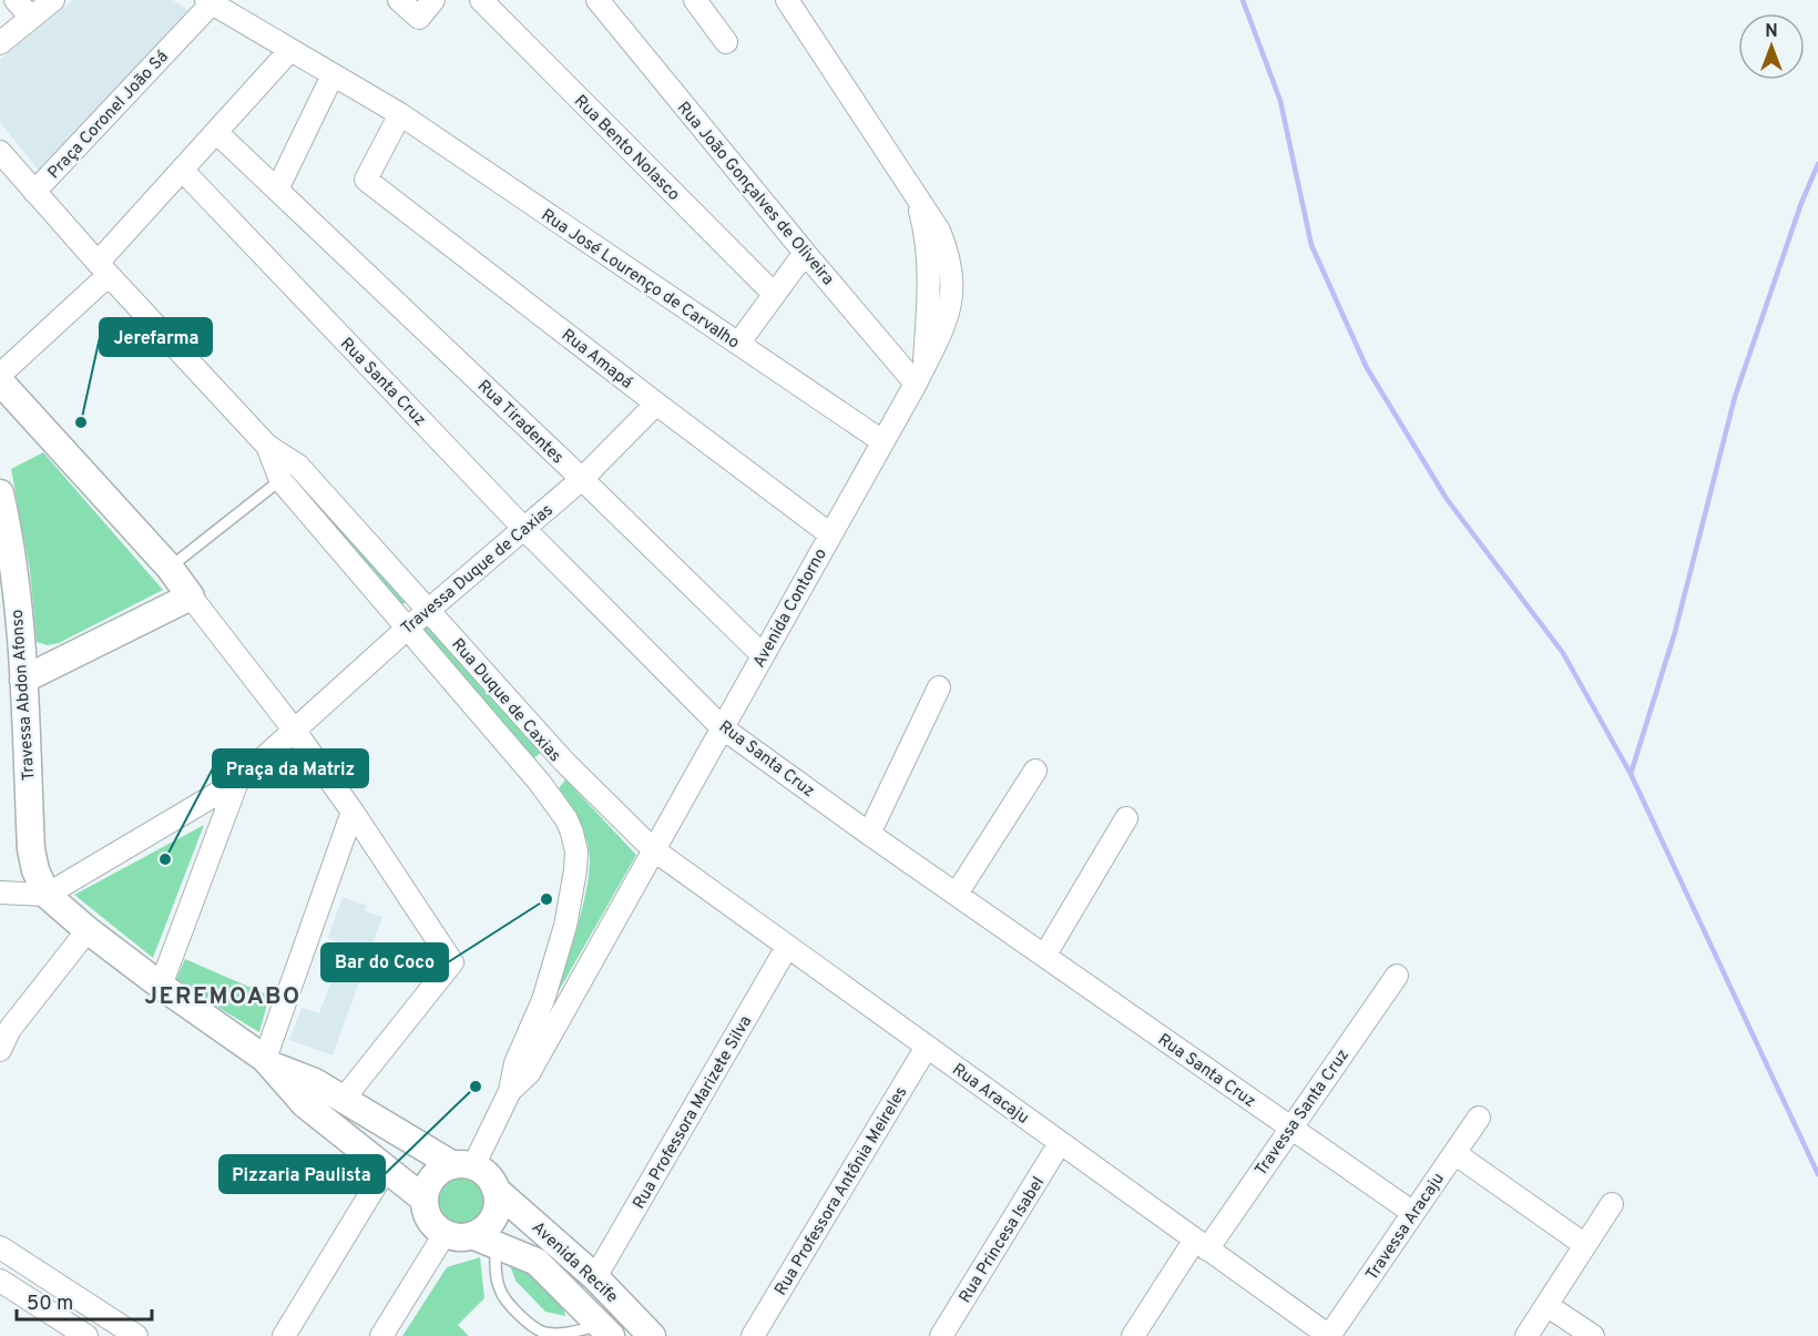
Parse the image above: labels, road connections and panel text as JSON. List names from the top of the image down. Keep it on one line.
{"streets":{"street":["Praça Coronel João Sá","Rua Bento Nolasco","Rua João Gonçalves de Oliveira","Rua José Lourenço de Carvalho","Rua Amapá","Rua Santa Cruz","Rua Tiradentes","Travessa Duque de Caxias","Avenida Contorno","Travessa Abdon Afonso","Rua Duque de Caxias","Rua Aracaju","Rua Professora Marizete Silva","Travessa Santa Cruz","Rua Professora Antônia Meireles","Travessa Aracaju","Rua Princesa Isabel","Avenida Recife"]},"crossings":[["Praça Coronel João Sá","Rua José Lourenço de Carvalho"],["Praça Coronel João Sá","Rua Duque de Caxias"],["Rua João Gonçalves de Oliveira","Avenida Contorno"],["Rua José Lourenço de Carvalho","Rua Amapá"],["Rua José Lourenço de Carvalho","Avenida Contorno"],["Rua Amapá","Travessa Duque de Caxias"],["Rua Amapá","Avenida Contorno"],["Rua Santa Cruz","Travessa Duque de Caxias"],["Rua Santa Cruz","Avenida Contorno"],["Rua Santa Cruz","Travessa Santa Cruz"],["Rua Santa Cruz","Travessa Aracaju"],["Rua Tiradentes","Travessa Duque de Caxias"],["Rua Tiradentes","Avenida Contorno"],["Travessa Duque de Caxias","Rua Duque de Caxias"],["Avenida Contorno","Rua Aracaju"],["Rua Duque de Caxias","Rua Aracaju"],["Rua Aracaju","Rua Professora Marizete Silva"],["Rua Aracaju","Travessa Santa Cruz"],["Rua Aracaju","Rua Professora Antônia Meireles"],["Rua Aracaju","Travessa Aracaju"],["Rua Aracaju","Rua Princesa Isabel"],["Rua Professora Marizete Silva","Avenida Recife"]],"districts":["JEREMOABO"],"places":["Jerefarma","Praça da Matriz","Bar do Coco","Pizzaria Paulista"],"scale_bar":"50 m","north":"top"}
